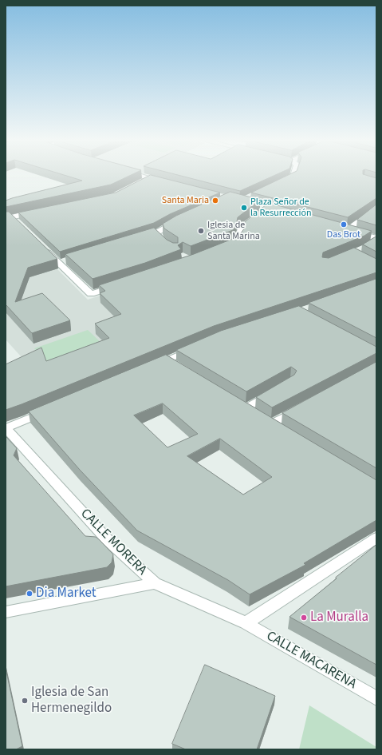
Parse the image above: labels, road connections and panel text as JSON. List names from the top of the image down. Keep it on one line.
{"streets":{"street":["CALLE MORERA","CALLE MACARENA"]},"crossings":[["CALLE MORERA","CALLE MACARENA"]],"places":["Santa Maria","Plaza Señor de la Resurrección","Das Brot","Iglesia de Santa Marina","Dia Market","La Muralla","Iglesia de San Hermenegildo"]}
